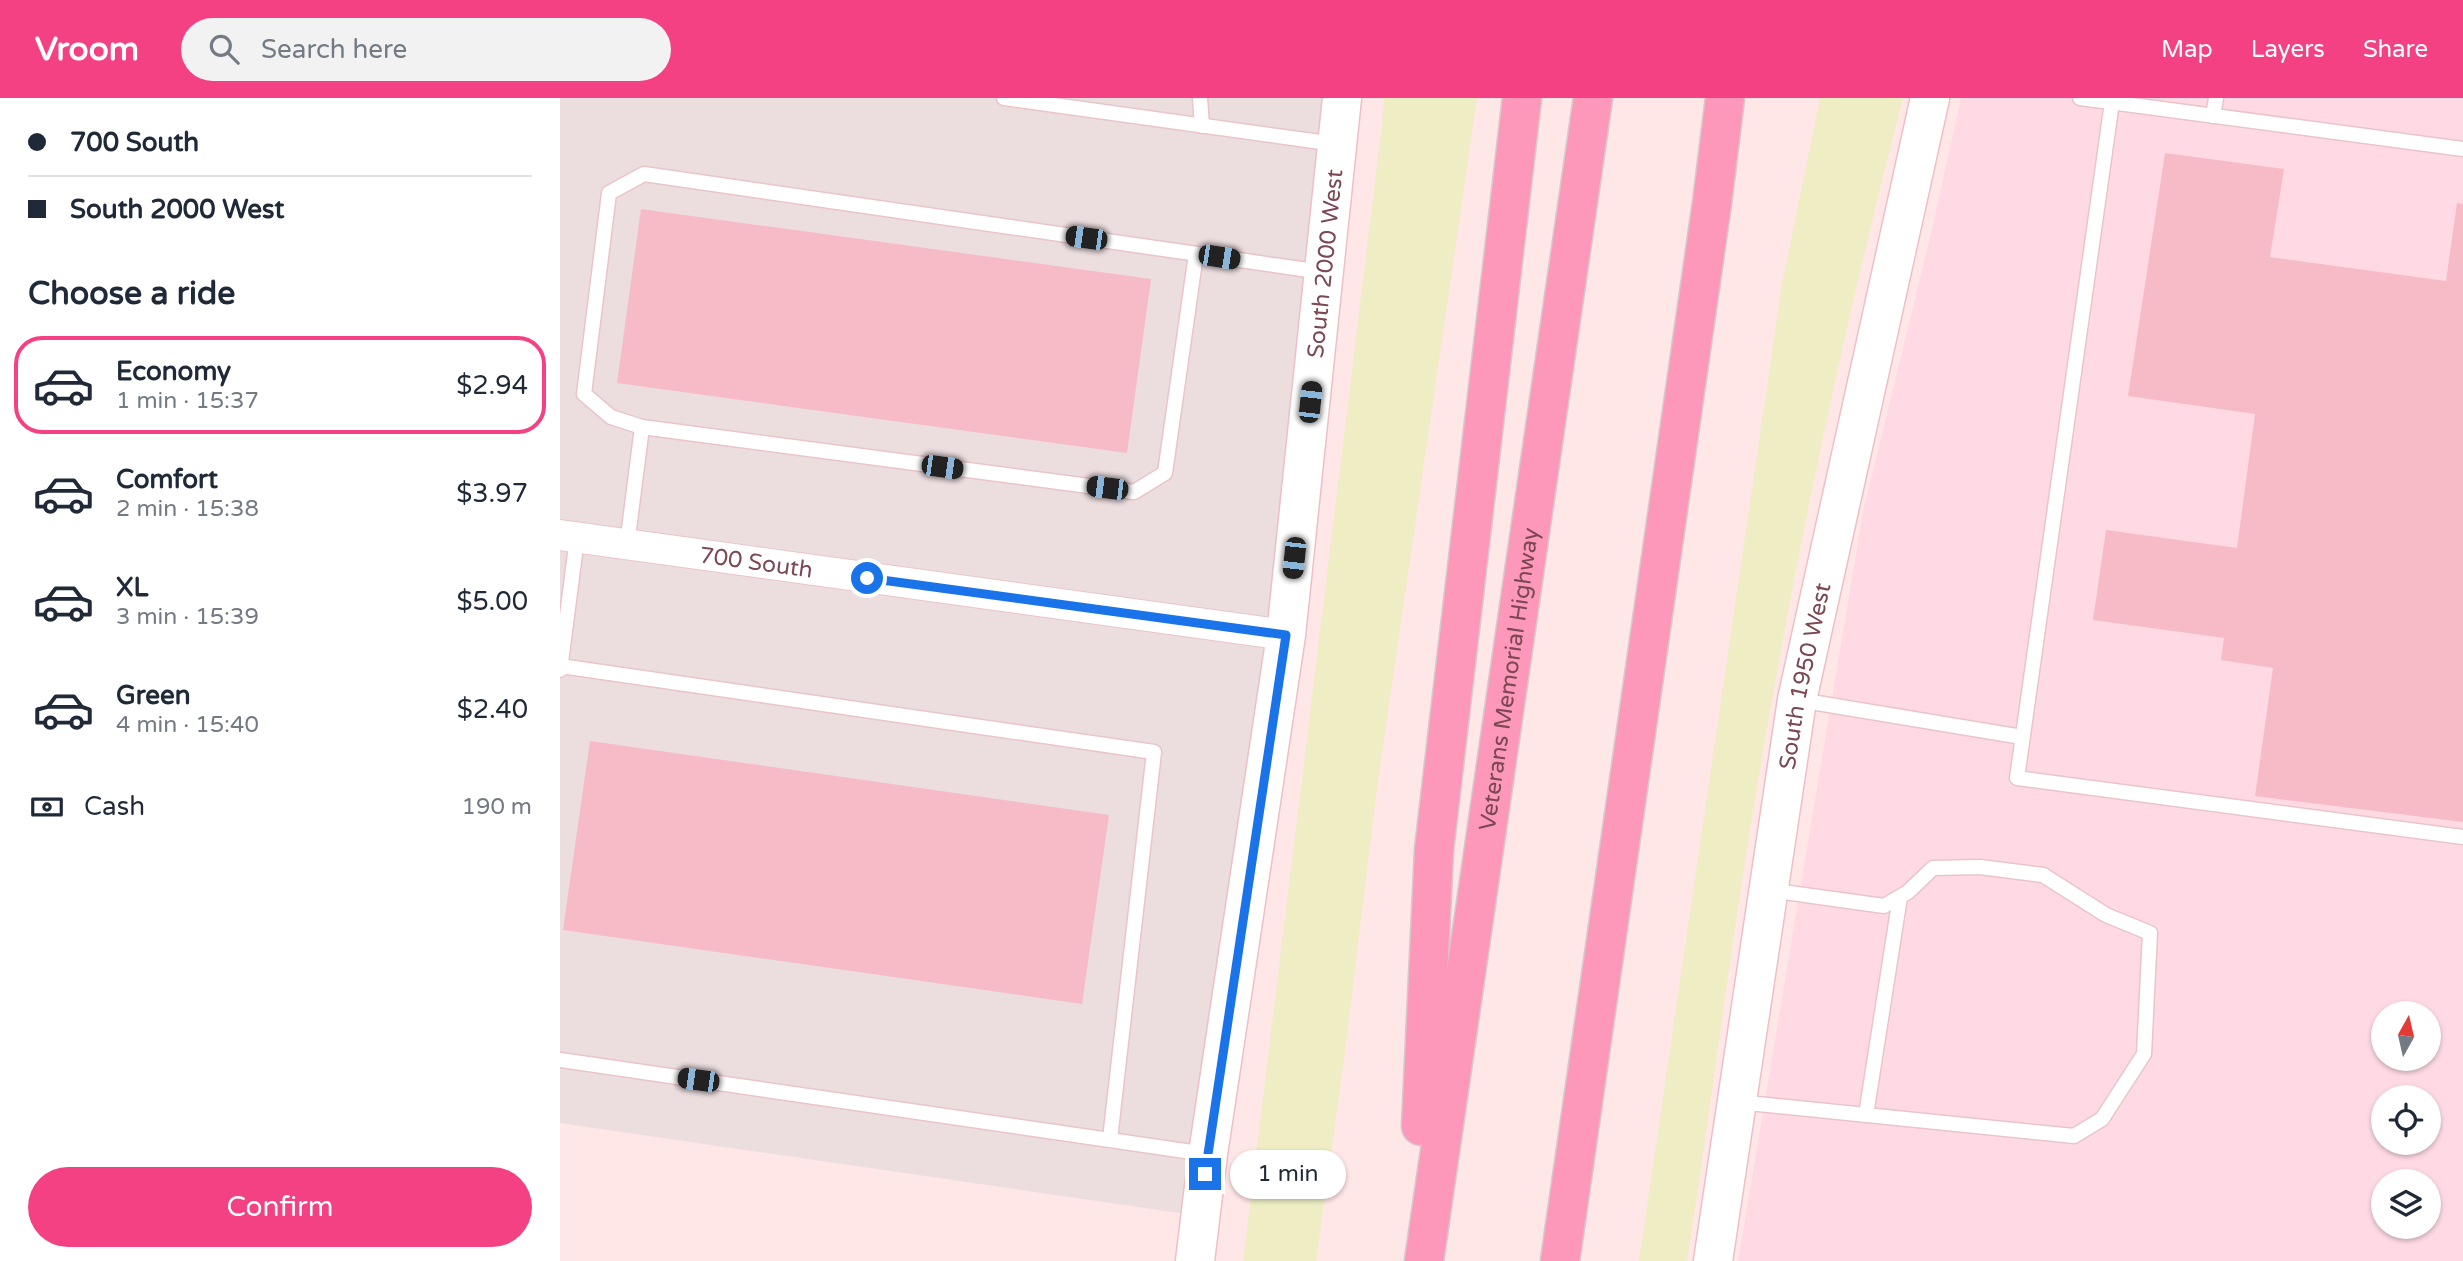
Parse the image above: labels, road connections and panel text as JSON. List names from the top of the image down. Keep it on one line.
{"streets":{"highway":["Veterans Memorial Highway"],"street":["South 2000 West","700 South","South 1950 West"]},"crossings":[["South 2000 West","700 South"]],"north":"top","page":{"header":"Vroom","search":"Search here","nav":["Map","Layers","Share"],"banner":["700 South","South 2000 West"],"heading":"Choose a ride","list":[{"name":"Economy","note":"1 min · 15:37","value":"$2.94"},{"name":"Comfort","note":"2 min · 15:38","value":"$3.97"},{"name":"XL","note":"3 min · 15:39","value":"$5.00"},{"name":"Green","note":"4 min · 15:40","value":"$2.40"}],"pay":["Cash","190 m"],"bubble":"1 min","buttons":"Confirm"}}
